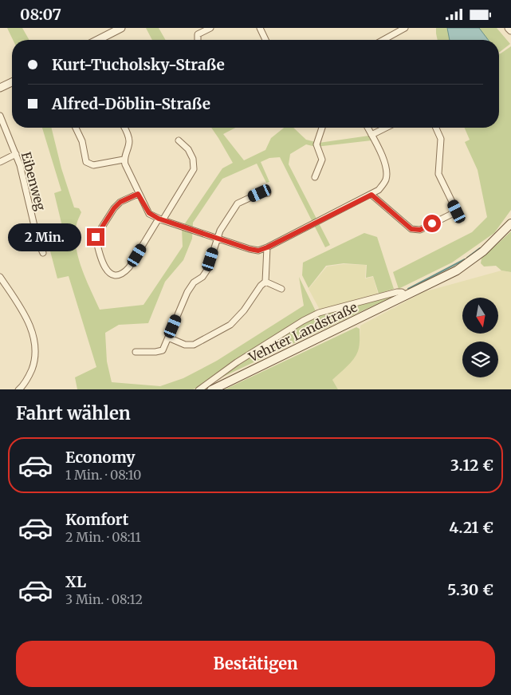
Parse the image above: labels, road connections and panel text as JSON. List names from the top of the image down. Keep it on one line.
{"streets":{"main road":["Vehrter Landstraße"],"street":["Eibenweg"]},"north":"bottom","page":{"status":"08:07","banner":["Kurt-Tucholsky-Straße","Alfred-Döblin-Straße"],"bubble":"2 Min.","heading":"Fahrt wählen","list":[{"name":"Economy","note":"1 Min. · 08:10","value":"3.12 €"},{"name":"Komfort","note":"2 Min. · 08:11","value":"4.21 €"},{"name":"XL","note":"3 Min. · 08:12","value":"5.30 €"}],"buttons":"Bestätigen"}}
